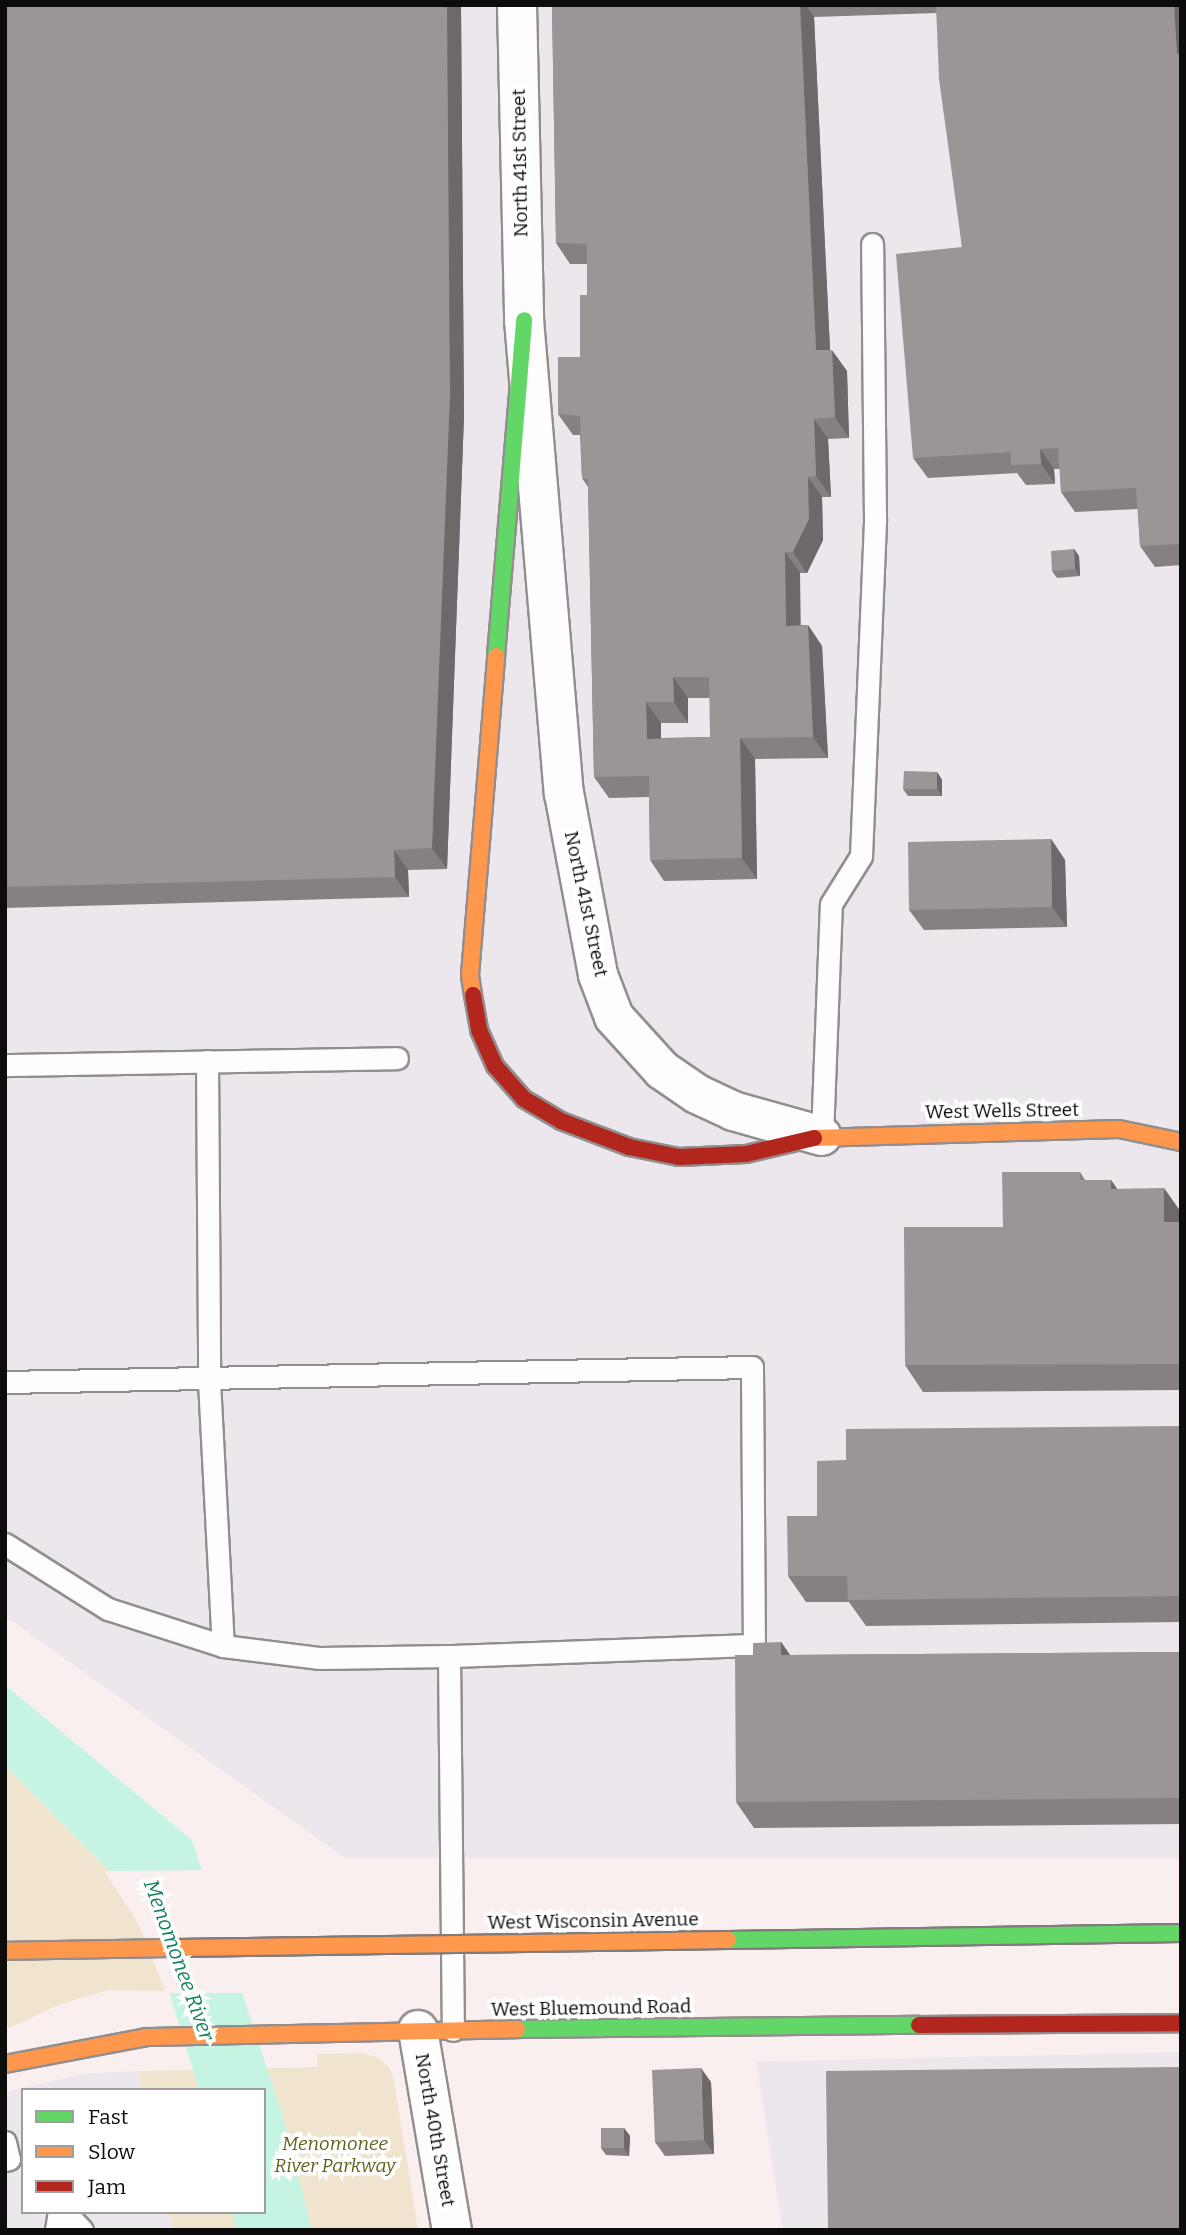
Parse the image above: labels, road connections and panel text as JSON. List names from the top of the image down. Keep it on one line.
{"streets":{"street":["North 41st Street","West Wells Street","West Wisconsin Avenue","West Bluemound Road","North 40th Street"]},"crossings":[["North 41st Street","West Wells Street"],["West Bluemound Road","North 40th Street"]],"water":["Menomonee River"],"parks":["Menomonee River Parkway"],"legend":["Fast","Slow","Jam"]}
